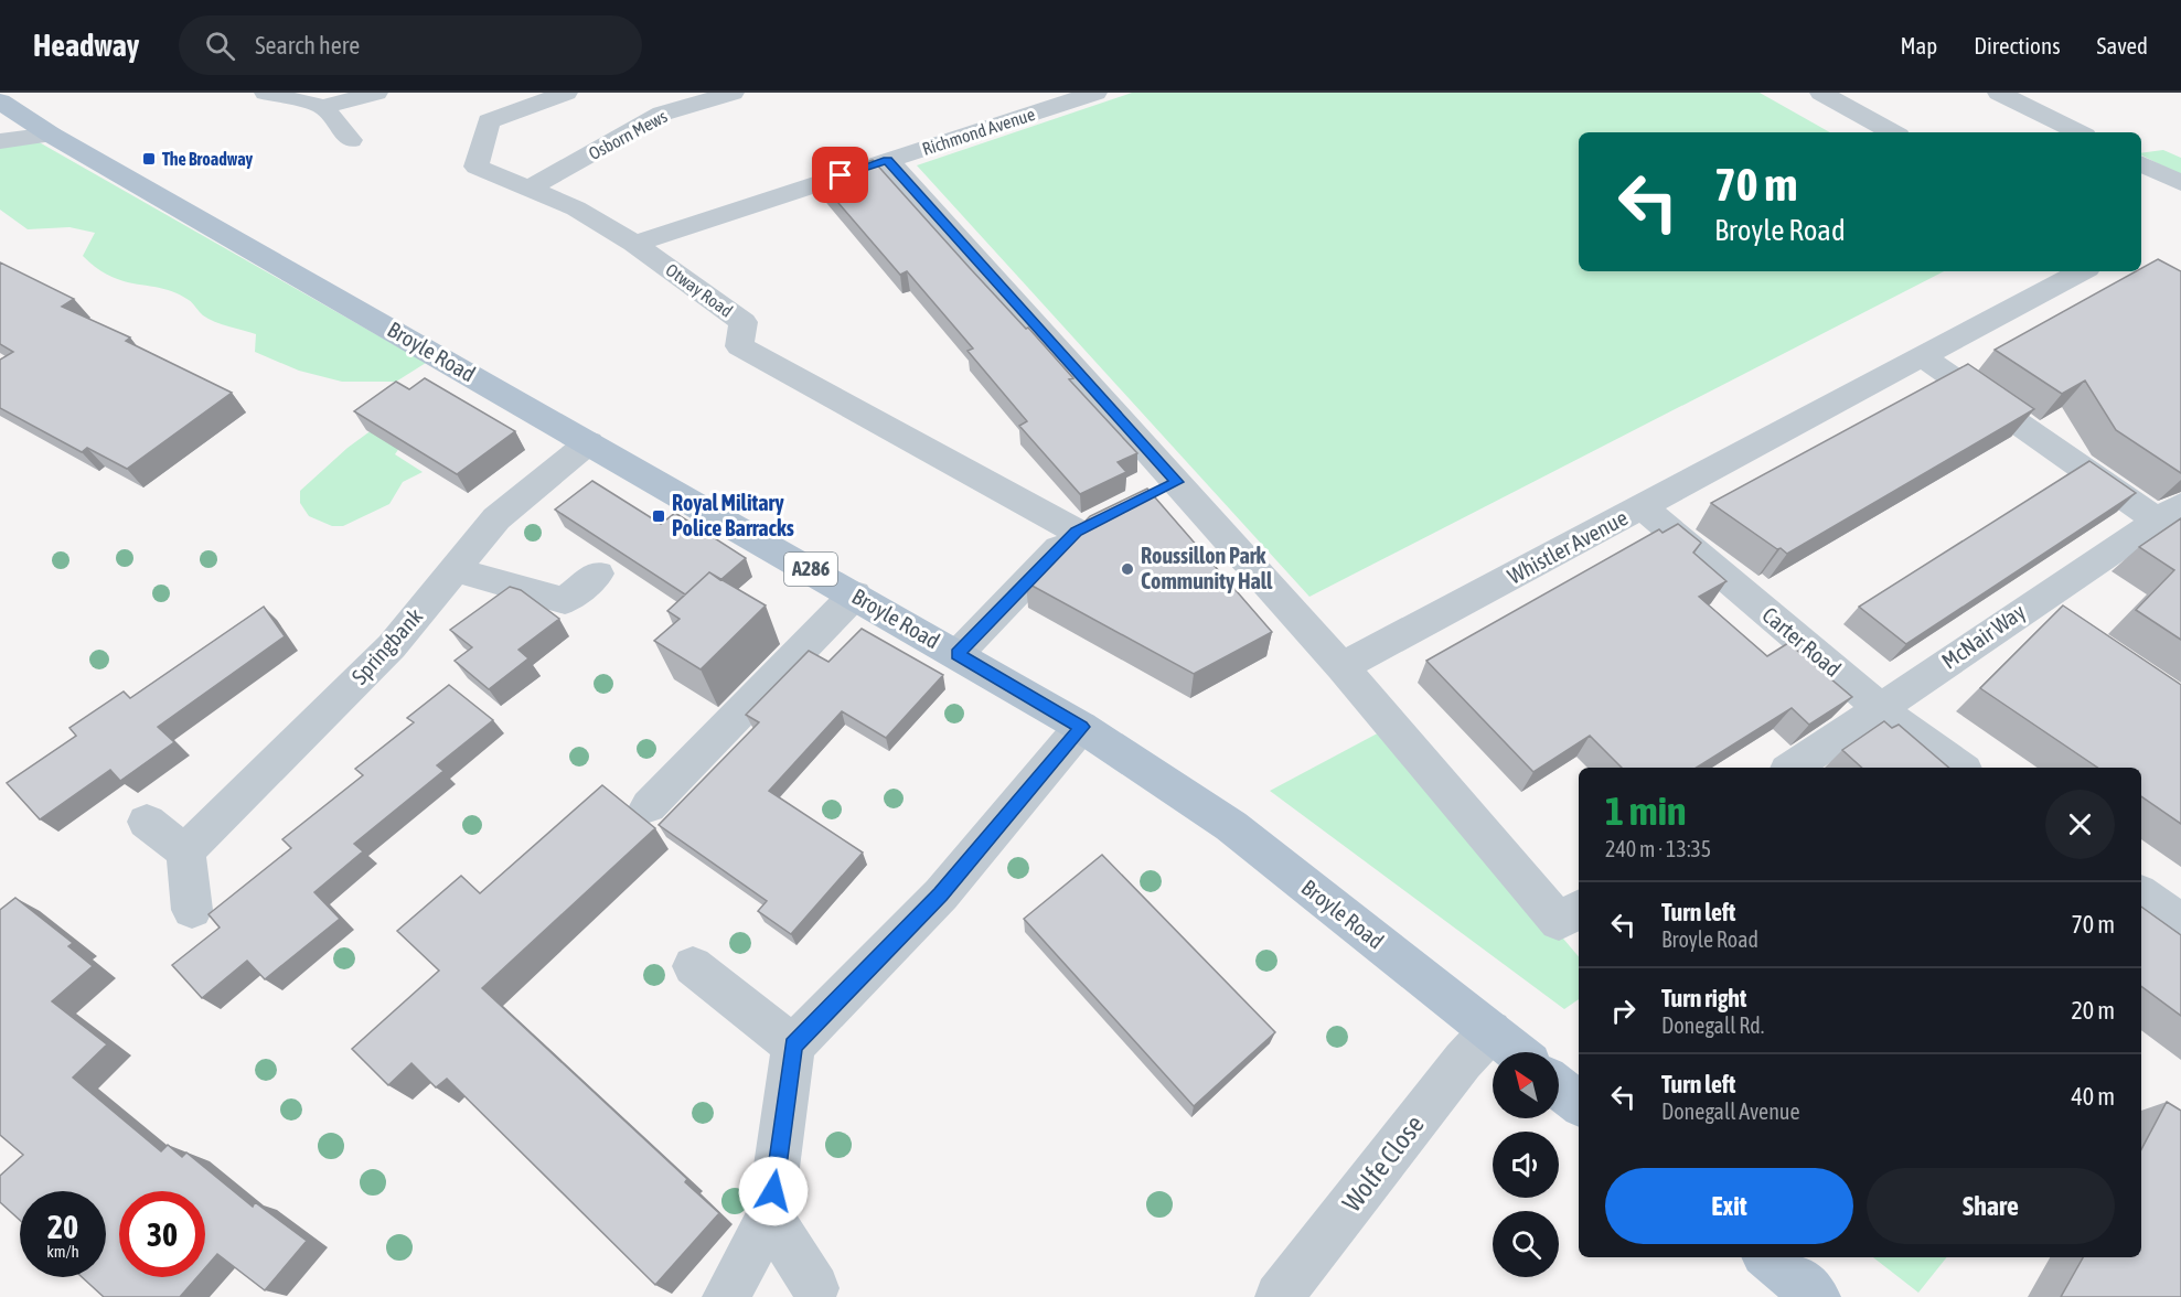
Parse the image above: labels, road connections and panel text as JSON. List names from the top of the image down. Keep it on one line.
{"streets":{"main road":["Broyle Road","A286"],"street":["Richmond Avenue","Osborn Mews","Otway Road","Whistler Avenue","McNair Way","Carter Road","Springbank","Wolfe Close"]},"crossings":[["Richmond Avenue","Otway Road"],["Osborn Mews","Otway Road"],["Otway Road","Broyle Road"],["Broyle Road","A286"],["Broyle Road","Springbank"],["Broyle Road","Wolfe Close"],["Whistler Avenue","Carter Road"],["McNair Way","Carter Road"]],"places":{"transit":["The Broadway","Royal Military Police Barracks"],"other":["Roussillon Park Community Hall"]},"north":"top left","page":{"header":"Headway","search":"Search here","nav":["Map","Directions","Saved"],"turn":["70 m","Broyle Road"],"heading":["1 min","240 m · 13:35"],"list":[{"name":"Turn left","note":"Broyle Road","value":"70 m"},{"name":"Turn right","note":"Donegall Rd.","value":"20 m"},{"name":"Turn left","note":"Donegall Avenue","value":"40 m"}],"buttons":["Exit","Share"],"speed":"20 km/h","limit":"30"}}
